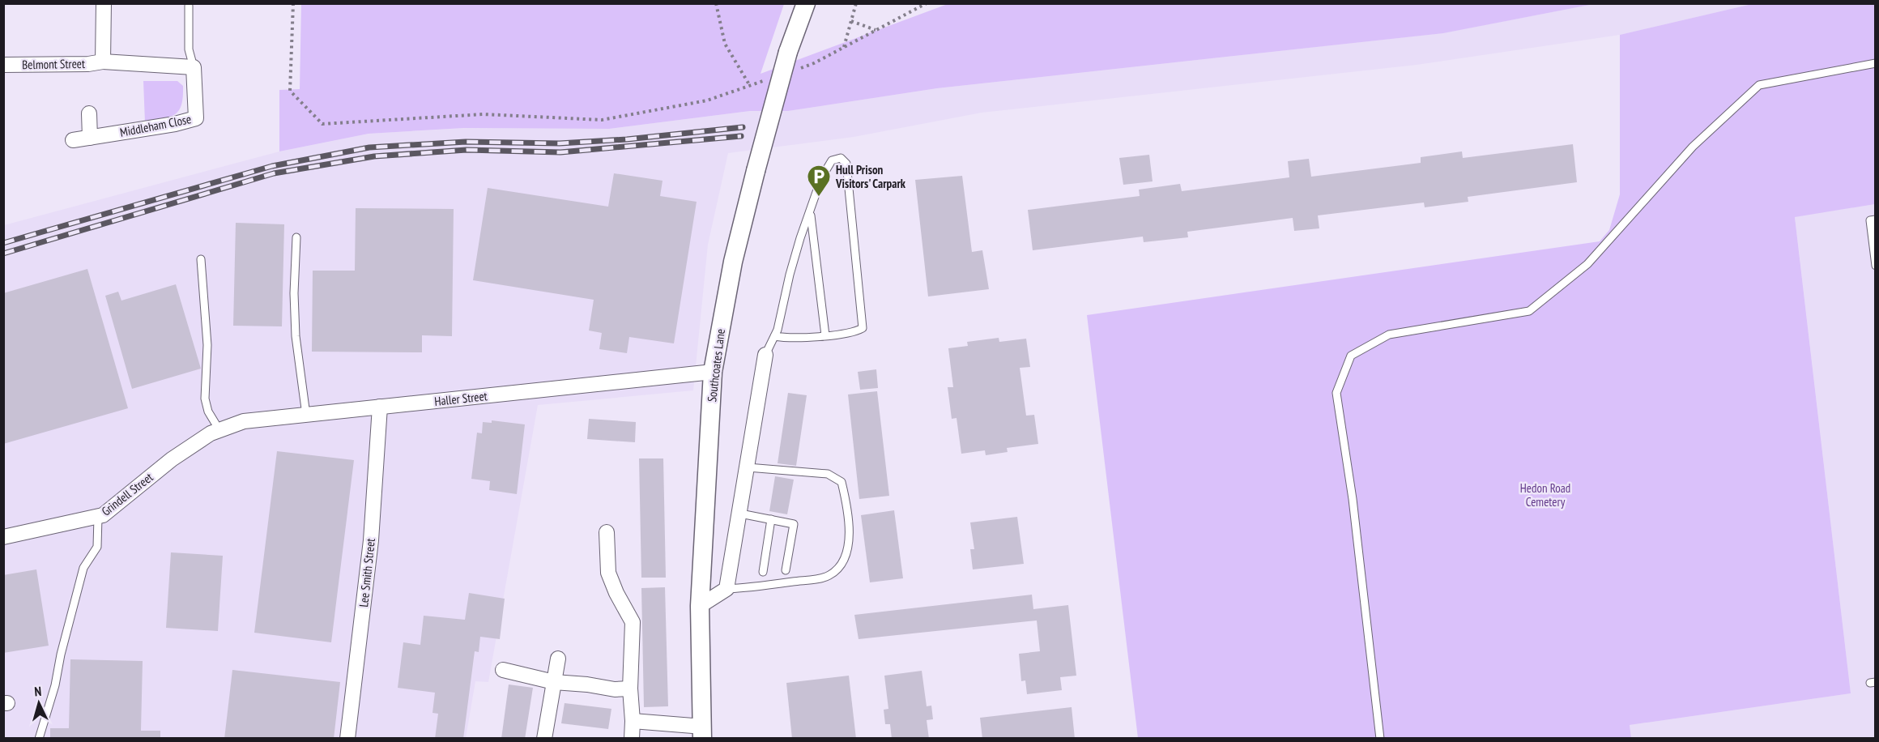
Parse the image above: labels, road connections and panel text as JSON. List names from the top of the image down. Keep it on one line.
{"streets":{"street":["Belmont Street","Middleham Close","Southcoates Lane","Haller Street","Grindell Street","Lee Smith Street"]},"crossings":[["Southcoates Lane","Haller Street"],["Haller Street","Grindell Street"],["Haller Street","Lee Smith Street"]],"parks":["Hedon Road Cemetery"],"places":{"parking":["Hull Prison Visitors' Carpark"]},"north":"top"}
